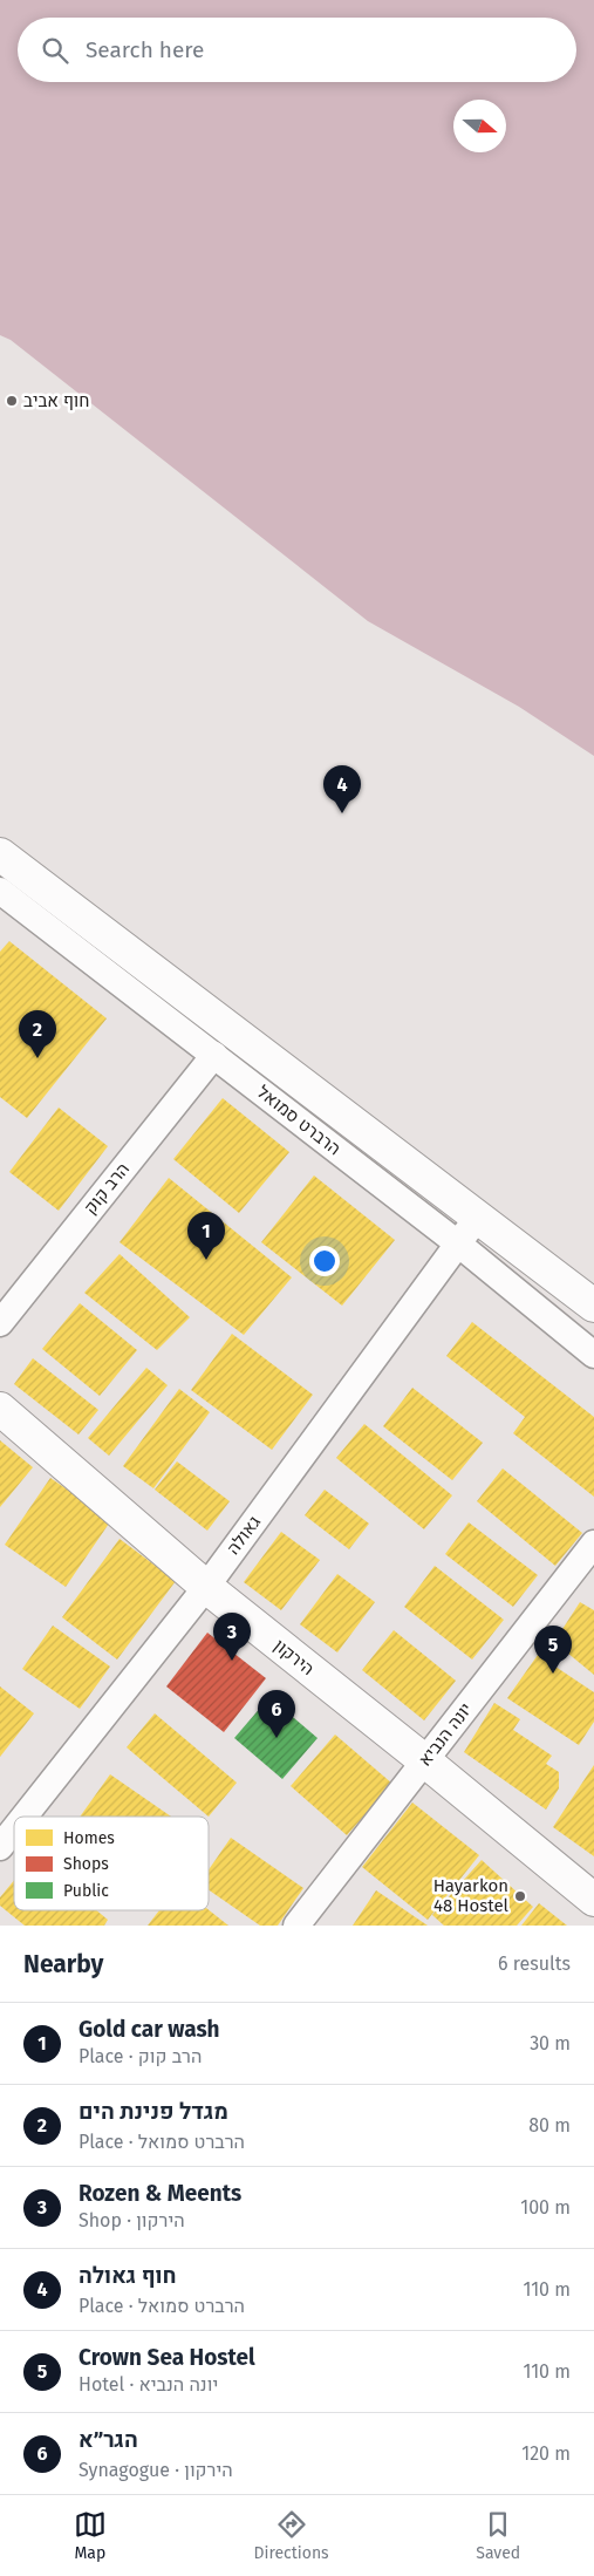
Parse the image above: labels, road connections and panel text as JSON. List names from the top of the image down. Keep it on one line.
{"streets":{"main road":["הרברט סמואל","הירקון"],"street":["הרב קוק","גאולה","יונה הנביא"]},"crossings":[["הרברט סמואל","הרב קוק"],["הרברט סמואל","גאולה"],["גאולה","הירקון"],["הירקון","יונה הנביא"]],"places":["חוף אביב","Hayarkon 48 Hostel"],"legend":["Homes","Shops","Public"],"north":"right","page":{"search":"Search here","pins":["4","2","1","3","5","6"],"heading":["Nearby","6 results"],"list":[{"mark":"1","name":"Gold car wash","note":"Place · הרב קוק","value":"30 m"},{"mark":"2","name":"מגדל פנינת הים","note":"Place · הרברט סמואל","value":"80 m"},{"mark":"3","name":"Rozen & Meents","note":"Shop · הירקון","value":"100 m"},{"mark":"4","name":"חוף גאולה","note":"Place · הרברט סמואל","value":"110 m"},{"mark":"5","name":"Crown Sea Hostel","note":"Hotel · יונה הנביא","value":"110 m"},{"mark":"6","name":"הגר״א","note":"Synagogue · הירקון","value":"120 m"}],"nav":["Map","Directions","Saved"]}}
